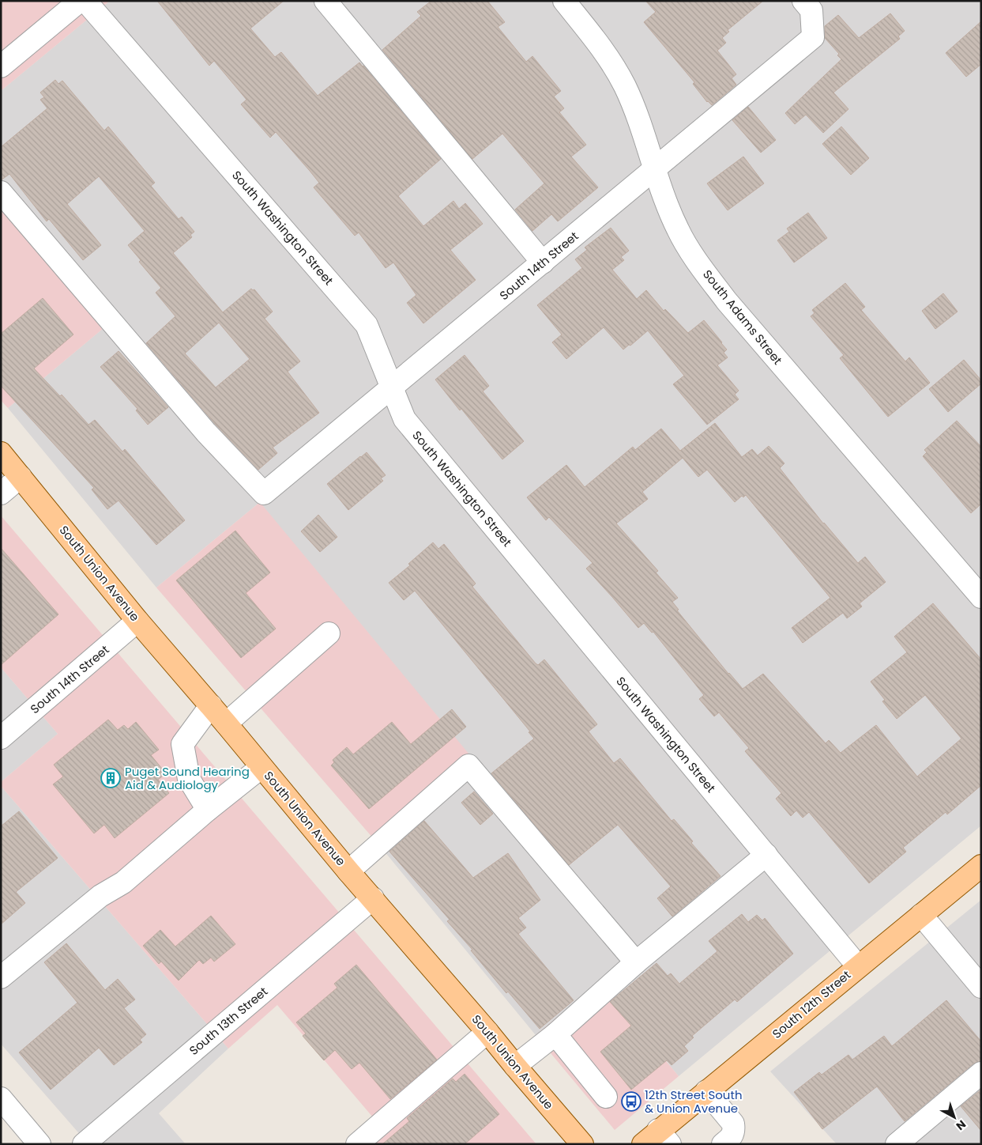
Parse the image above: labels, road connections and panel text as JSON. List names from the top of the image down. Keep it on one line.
{"streets":{"main road":["South Union Avenue","South 12th Street"],"street":["South Washington Street","South 14th Street","South Adams Street","South 13th Street"]},"crossings":[["South Washington Street","South 14th Street"],["South Washington Street","South 12th Street"],["South 14th Street","South Adams Street"],["South 14th Street","South Union Avenue"],["South Union Avenue","South 13th Street"]],"places":{"building":["Puget Sound Hearing Aid & Audiology"],"bus stop":["12th Street South & Union Avenue"]},"north":"bottom right"}
